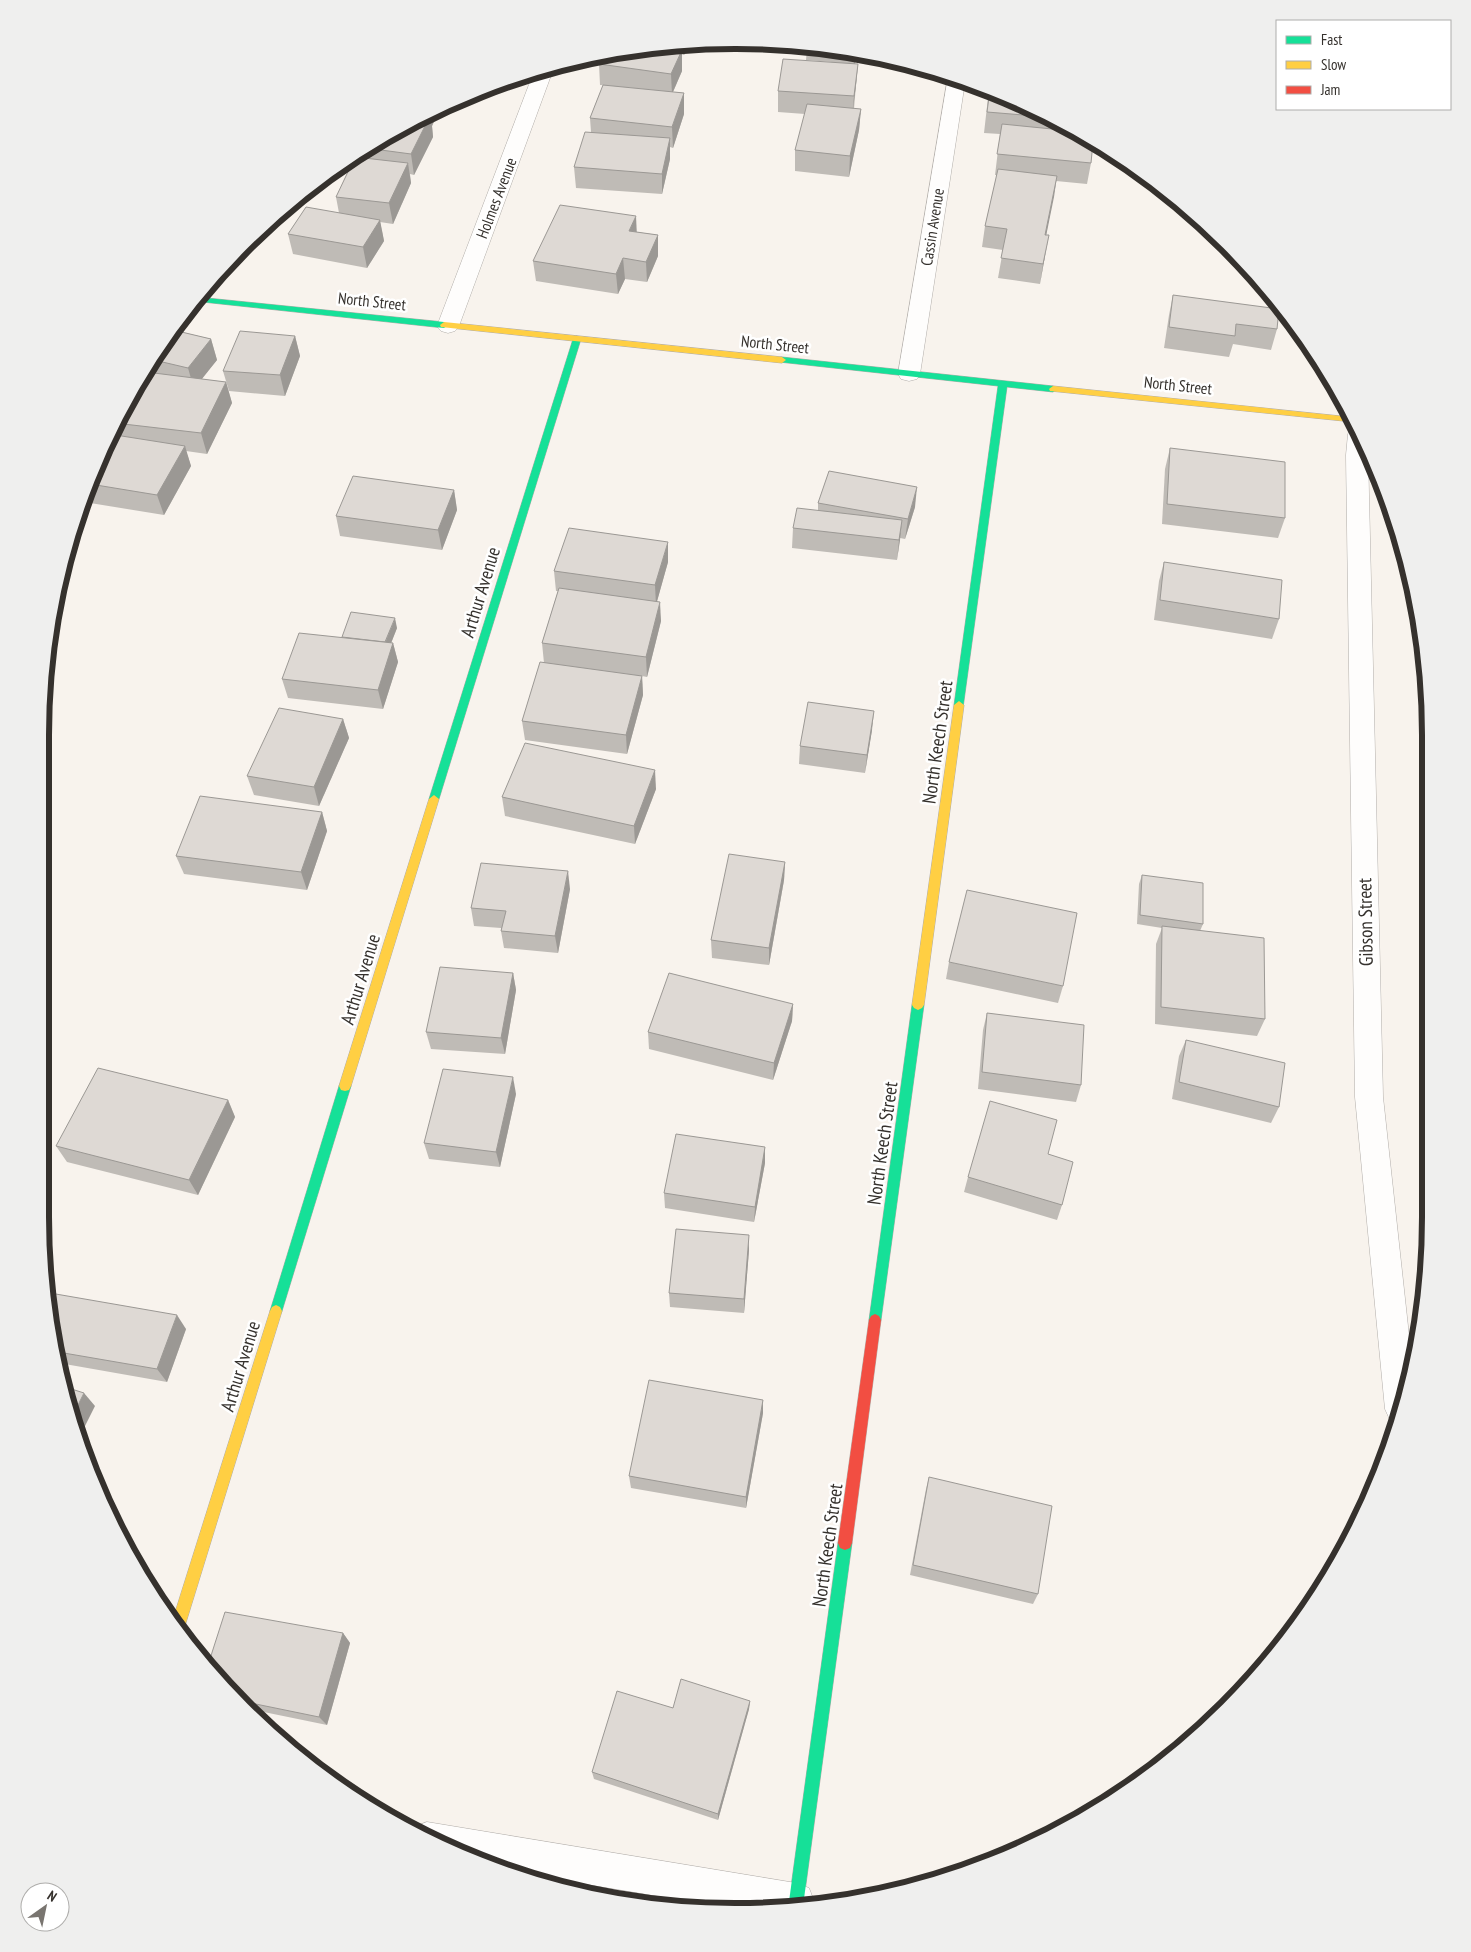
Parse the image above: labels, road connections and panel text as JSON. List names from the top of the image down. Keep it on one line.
{"streets":{"street":["Holmes Avenue","Cassin Avenue","North Street","Arthur Avenue","North Keech Street","Gibson Street"]},"crossings":[["Holmes Avenue","North Street"],["Cassin Avenue","North Street"],["North Street","Arthur Avenue"],["North Street","North Keech Street"]],"legend":["Fast","Slow","Jam"],"north":"top right"}
